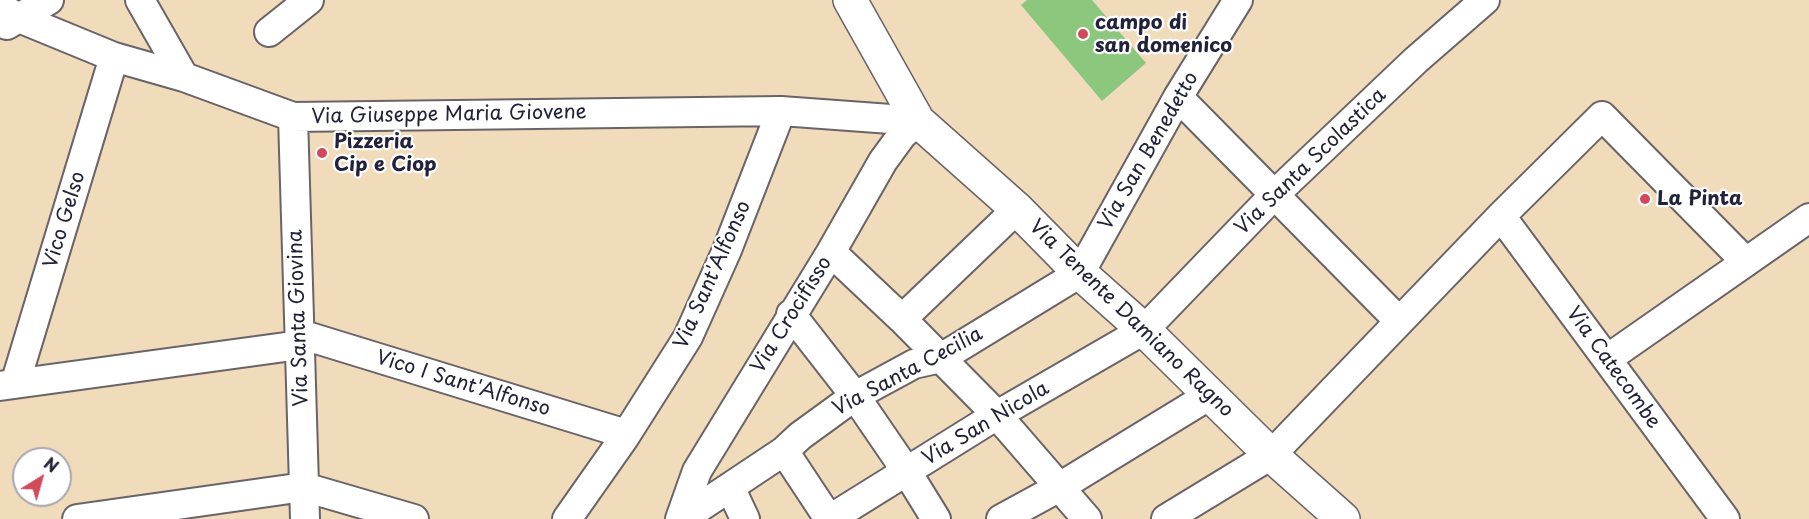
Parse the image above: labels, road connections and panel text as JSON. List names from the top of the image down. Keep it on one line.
{"streets":{"street":["Via Giuseppe Maria Giovene","Via San Benedetto","Via Santa Scolastica","Vico Gelso","Via Sant'Alfonso","Via Crocifisso","Via Santa Giovina","Via Tenente Damiano Ragno","Via Catecombe","Via Santa Cecilia","Vico I Sant'Alfonso","Via San Nicola"]},"crossings":[["Via Giuseppe Maria Giovene","Vico Gelso"],["Via Giuseppe Maria Giovene","Via Sant'Alfonso"],["Via Giuseppe Maria Giovene","Via Crocifisso"],["Via Giuseppe Maria Giovene","Via Santa Giovina"],["Via Giuseppe Maria Giovene","Via Tenente Damiano Ragno"],["Via San Benedetto","Via Tenente Damiano Ragno"],["Via San Benedetto","Via Santa Cecilia"],["Via Santa Scolastica","Via Tenente Damiano Ragno"],["Via Santa Scolastica","Via San Nicola"],["Vico Gelso","Vico I Sant'Alfonso"],["Via Sant'Alfonso","Vico I Sant'Alfonso"],["Via Crocifisso","Via Tenente Damiano Ragno"],["Via Crocifisso","Via Santa Cecilia"],["Via Santa Giovina","Vico I Sant'Alfonso"],["Via Tenente Damiano Ragno","Via Santa Cecilia"],["Via Tenente Damiano Ragno","Via San Nicola"]],"places":["campo di san domenico","Pizzeria Cip e Ciop","La Pinta"],"north":"top right"}
